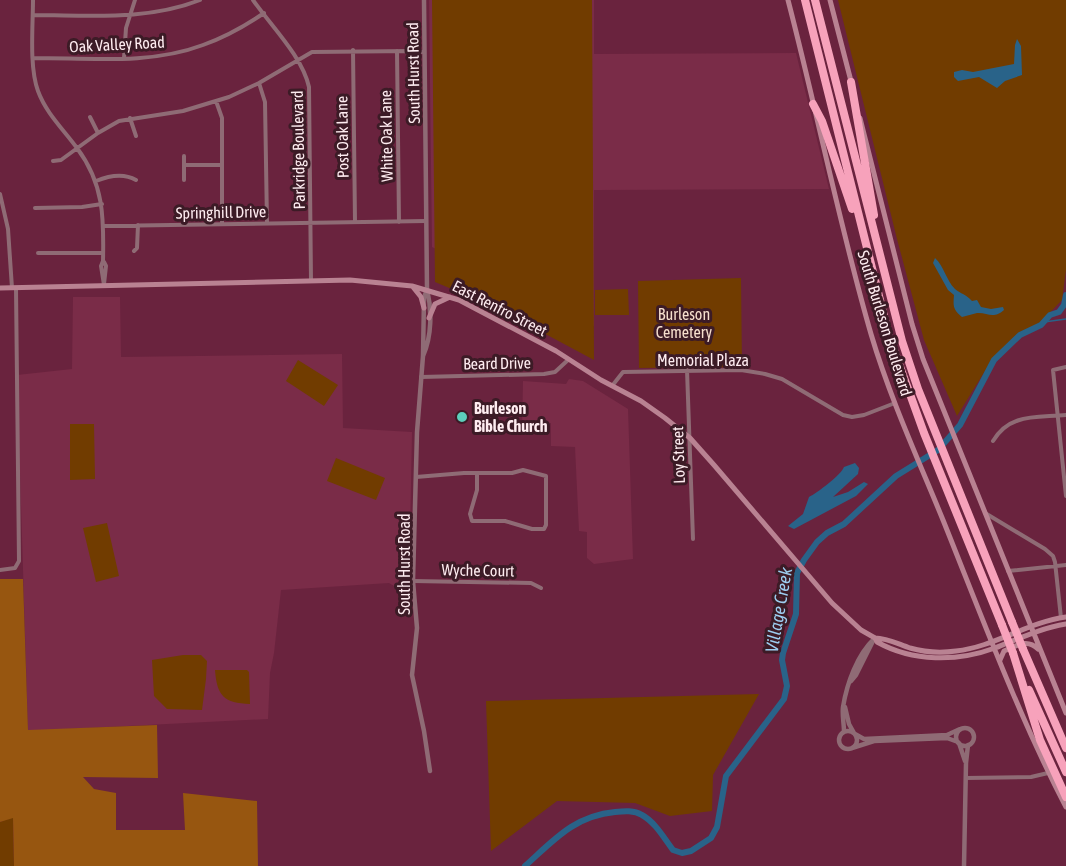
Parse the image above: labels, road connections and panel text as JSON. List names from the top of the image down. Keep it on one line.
{"streets":{"main road":["East Renfro Street","South Burleson Boulevard"],"street":["Oak Valley Road","South Hurst Road","White Oak Lane","Post Oak Lane","Parkridge Boulevard","Springhill Drive","Memorial Plaza","Beard Drive","Loy Street","Wyche Court"]},"crossings":[["Oak Valley Road","Parkridge Boulevard"],["South Hurst Road","Springhill Drive"],["South Hurst Road","East Renfro Street"],["South Hurst Road","Beard Drive"],["South Hurst Road","Wyche Court"],["White Oak Lane","Springhill Drive"],["Post Oak Lane","Springhill Drive"],["Parkridge Boulevard","Springhill Drive"],["Parkridge Boulevard","East Renfro Street"],["East Renfro Street","South Burleson Boulevard"],["East Renfro Street","Memorial Plaza"],["East Renfro Street","Beard Drive"],["East Renfro Street","Loy Street"],["South Burleson Boulevard","Memorial Plaza"],["Memorial Plaza","Loy Street"]],"water":["Village Creek"],"parks":["Burleson Cemetery"],"places":["Burleson Bible Church"]}
